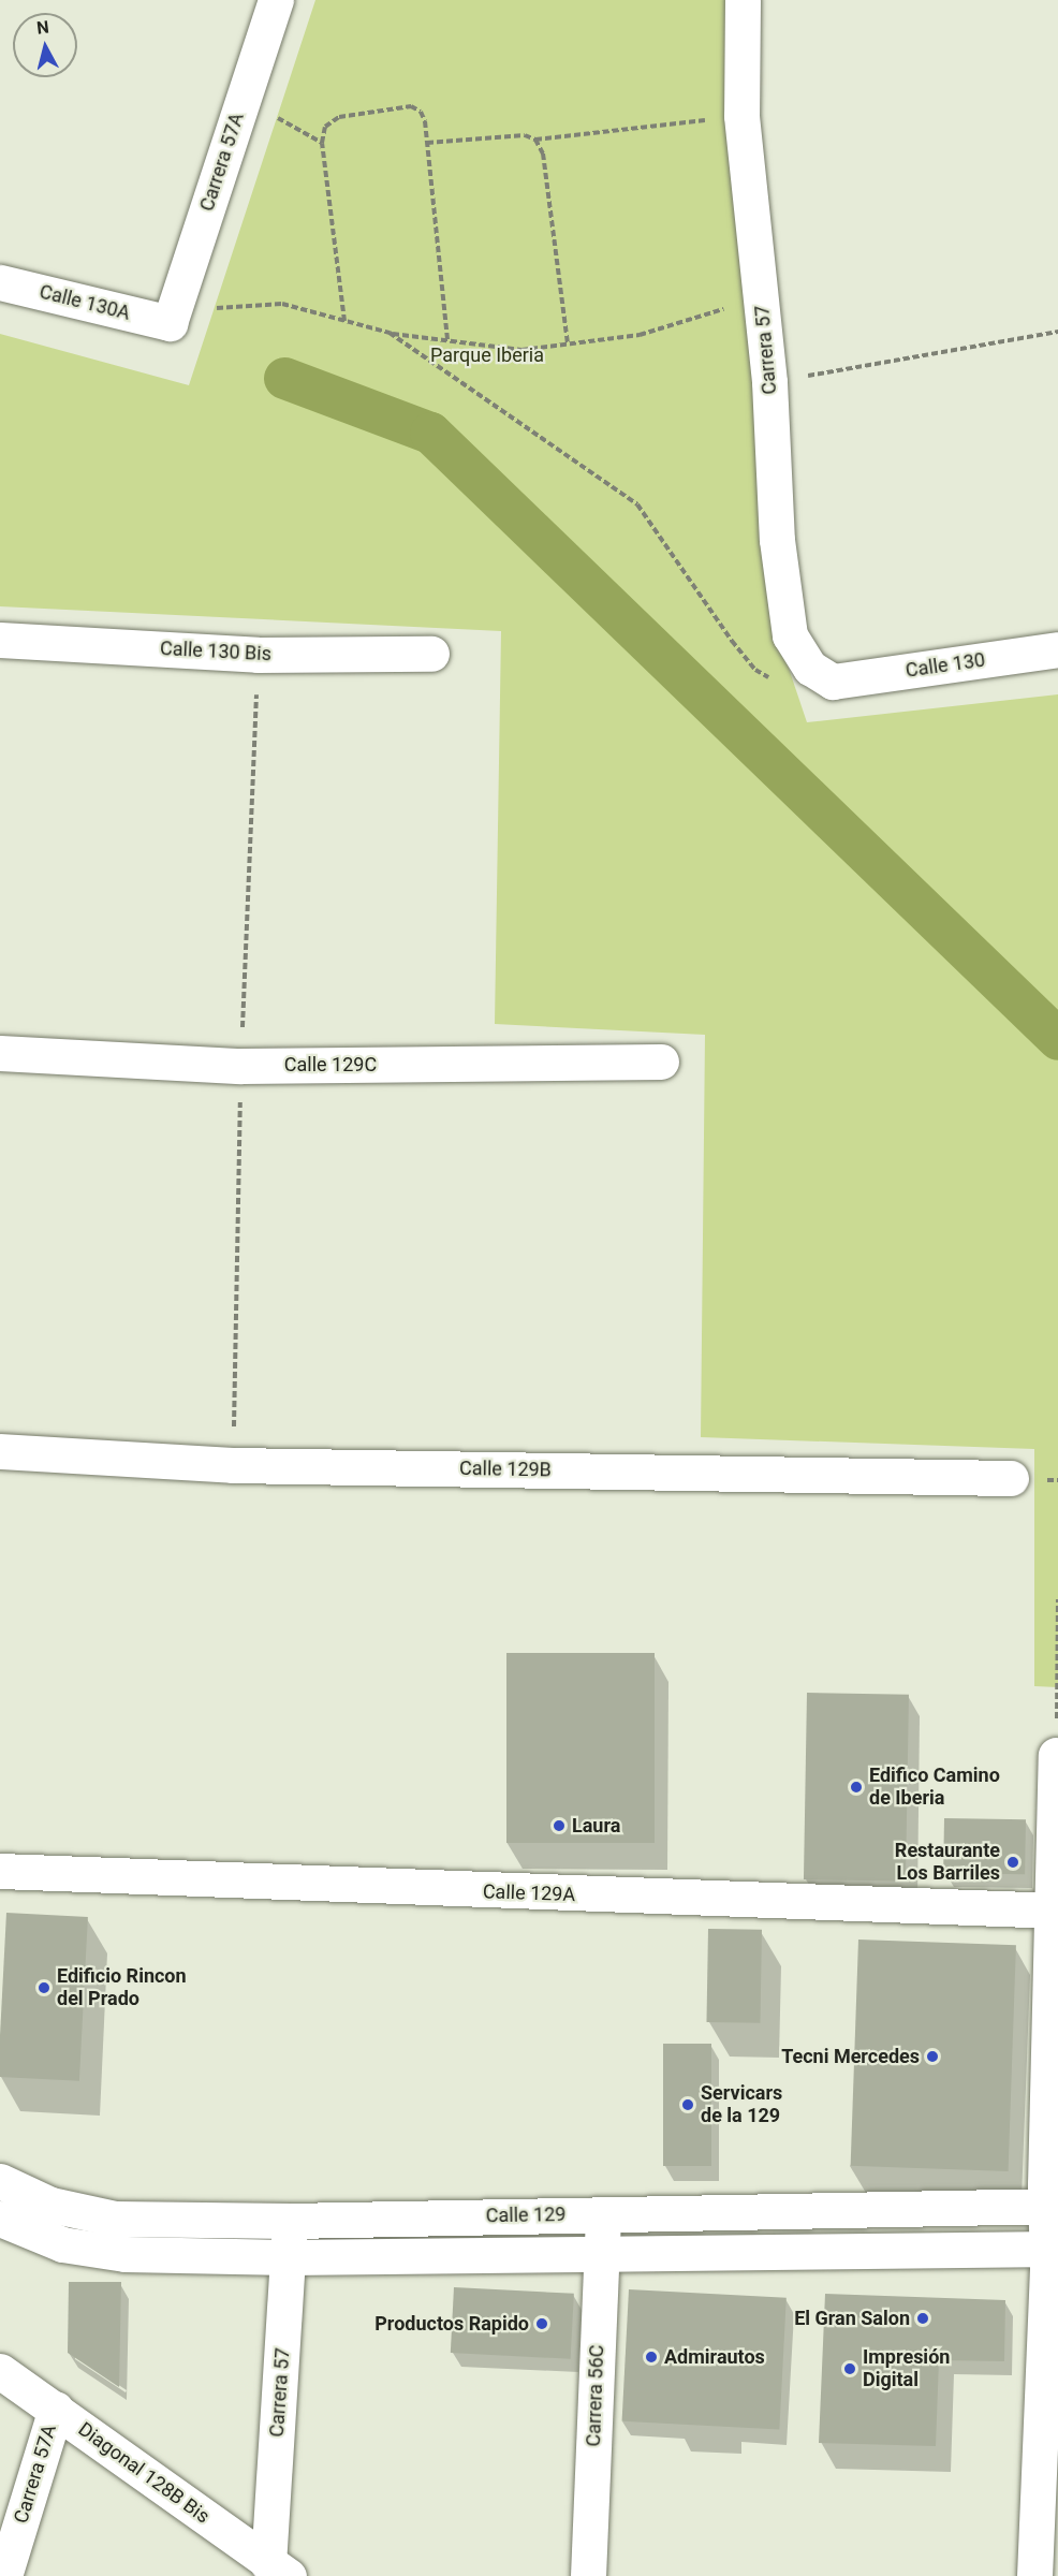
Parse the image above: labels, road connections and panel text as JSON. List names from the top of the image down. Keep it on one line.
{"streets":{"street":["Carrera 57A","Calle 130A","Carrera 57","Calle 130 Bis","Calle 130","Calle 129C","Calle 129B","Calle 129A","Calle 129","Carrera 56C","Diagonal 128B Bis"]},"crossings":[["Carrera 57A","Calle 130A"],["Carrera 57A","Diagonal 128B Bis"],["Carrera 57","Calle 130"],["Carrera 57","Calle 129"],["Carrera 57","Diagonal 128B Bis"],["Calle 129","Carrera 56C"]],"parks":["Parque Iberia"],"places":["Edifico Camino de Iberia","Laura","Restaurante Los Barriles","Edificio Rincon del Prado","Tecni Mercedes","Servicars de la 129","El Gran Salon","Productos Rapido","Admirautos","Impresión Digital"],"north":"top"}
